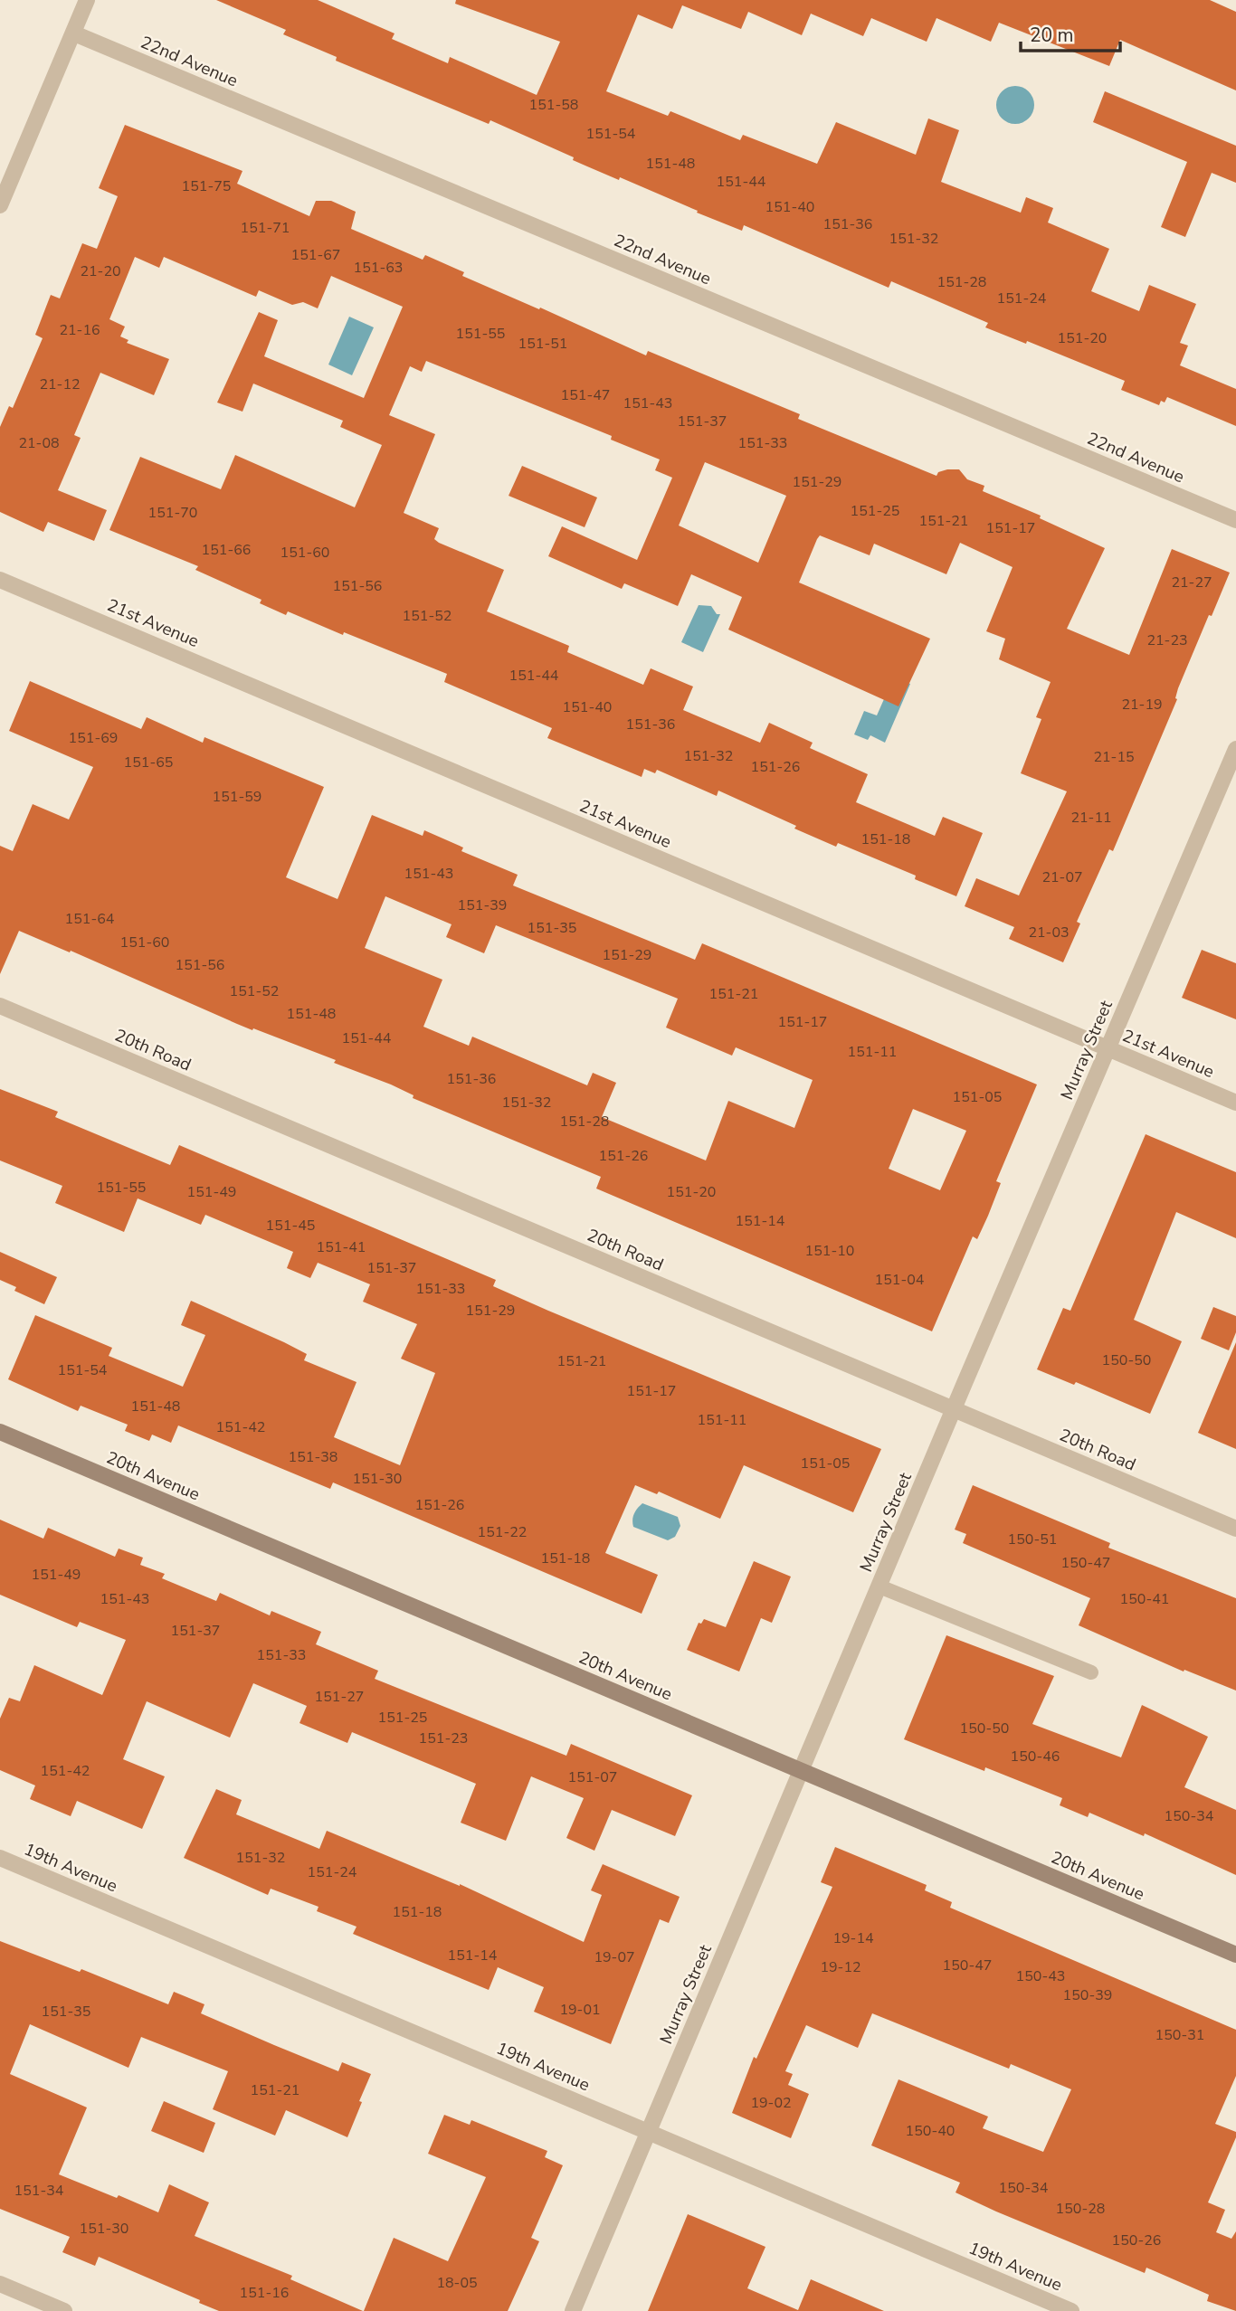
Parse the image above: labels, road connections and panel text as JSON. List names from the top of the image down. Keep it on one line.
{"streets":{"street":["22nd Avenue","21st Avenue","20th Road","Murray Street","20th Avenue","19th Avenue"]},"crossings":[["21st Avenue","Murray Street"],["20th Road","Murray Street"],["Murray Street","20th Avenue"],["Murray Street","19th Avenue"]],"house_numbers":["151-58","151-54","151-48","151-44","151-75","151-40","151-36","151-71","151-32","151-67","151-63","21-20","151-28","151-24","21-16","151-55","151-20","151-51","21-12","151-47","151-43","151-37","21-08","151-33","151-29","151-25","151-70","151-21","151-17","151-66","151-60","21-27","151-56","151-52","21-23","151-44","21-19","151-40","151-36","151-69","151-32","21-15","151-65","151-26","151-59","21-11","151-18","151-43","21-07","151-39","151-64","151-35","21-03","151-60","151-29","151-56","151-52","151-21","151-48","151-17","151-44","151-11","151-36","151-05","151-32","151-28","151-26","151-55","151-49","151-20","151-14","151-45","151-41","151-10","151-37","151-04","151-33","151-29","150-50","151-21","151-54","151-17","151-48","151-11","151-42","151-38","151-05","151-30","151-26","151-22","150-51","151-18","150-47","151-49","151-43","150-41","151-37","151-33","151-27","151-25","150-50","151-23","150-46","151-42","151-07","150-34","151-32","151-24","151-18","19-14","151-14","19-07","150-47","19-12","150-43","150-39","19-01","151-35","150-31","151-21","19-02","150-40","150-34","151-34","150-28","151-30","150-26","18-05","151-16"],"scale_bar":"20 m"}
